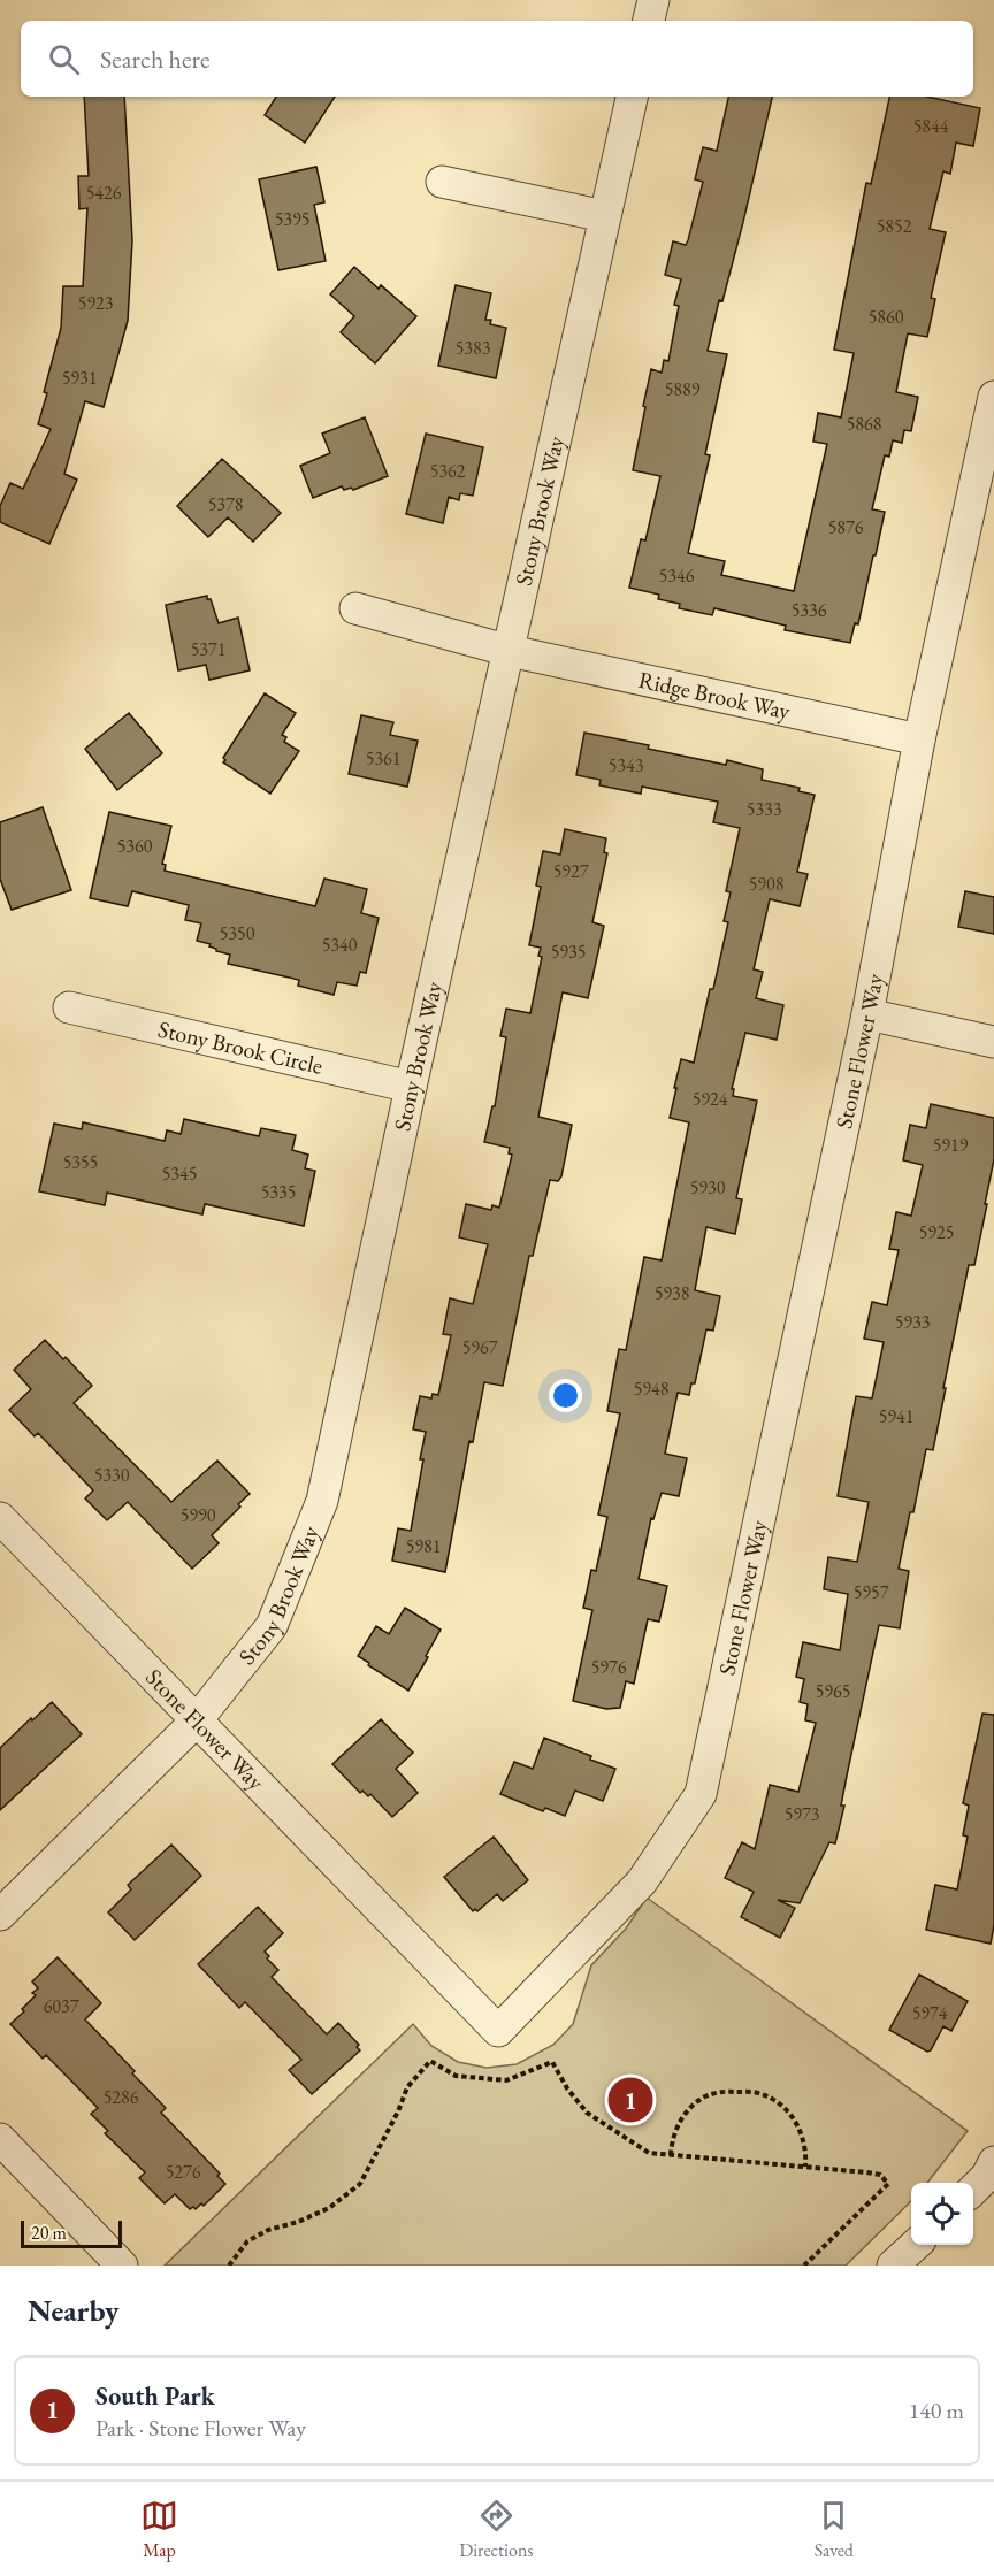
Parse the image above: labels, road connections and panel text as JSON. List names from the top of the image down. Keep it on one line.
{"streets":{"street":["Stony Brook Way","Ridge Brook Way","Stony Brook Circle","Stone Flower Way"]},"crossings":[["Stony Brook Way","Ridge Brook Way"],["Stony Brook Way","Stony Brook Circle"],["Stony Brook Way","Stone Flower Way"],["Ridge Brook Way","Stone Flower Way"]],"house_numbers":["5844","5426","5395","5852","5923","5860","5383","5931","5889","5868","5362","5378","5876","5346","5336","5371","5361","5343","5333","5360","5927","5908","5350","5340","5935","5924","5919","5355","5345","5930","5335","5925","5938","5933","5967","5948","5941","5330","5990","5981","5957","5976","5965","5973","6037","5974","5286","5276"],"scale_bar":"20 m","page":{"search":"Search here","pins":"1","scale":"20 m","heading":"Nearby","list":[{"mark":"1","name":"South Park","note":"Park · Stone Flower Way","value":"140 m"}],"nav":["Map","Directions","Saved"]}}
